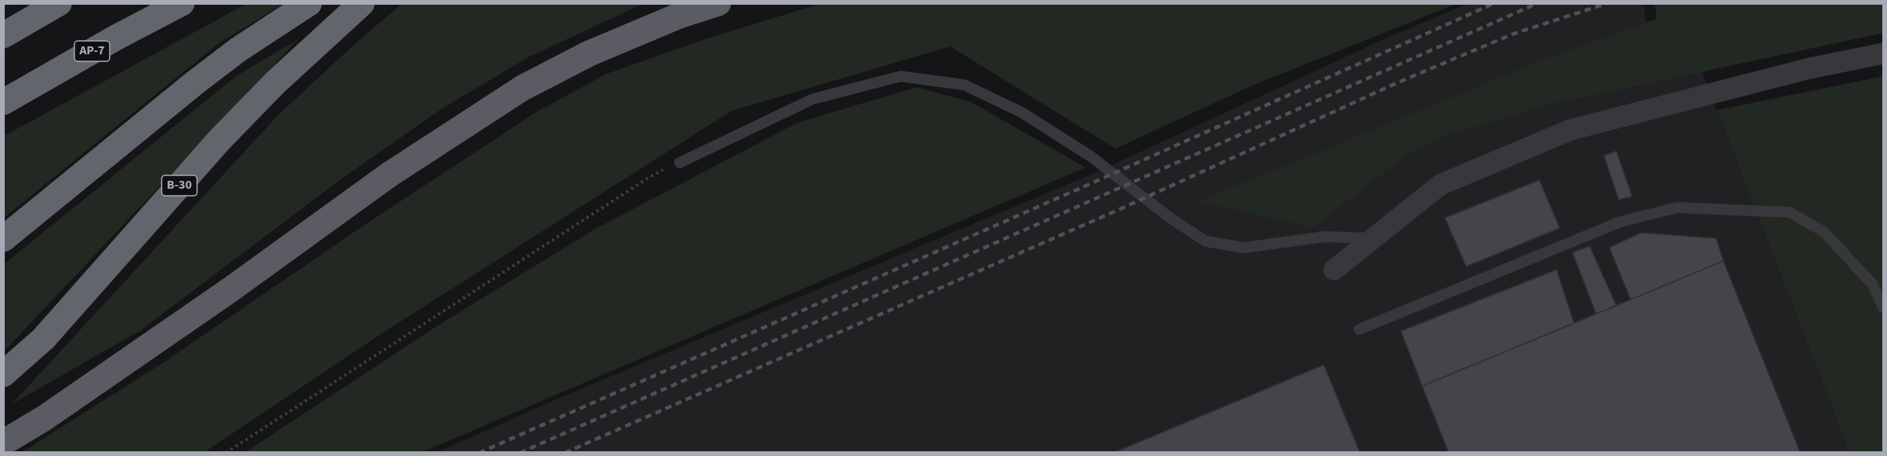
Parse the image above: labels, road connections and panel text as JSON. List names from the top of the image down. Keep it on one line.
{"streets":{"highway":["AP-7","B-30"]}}
